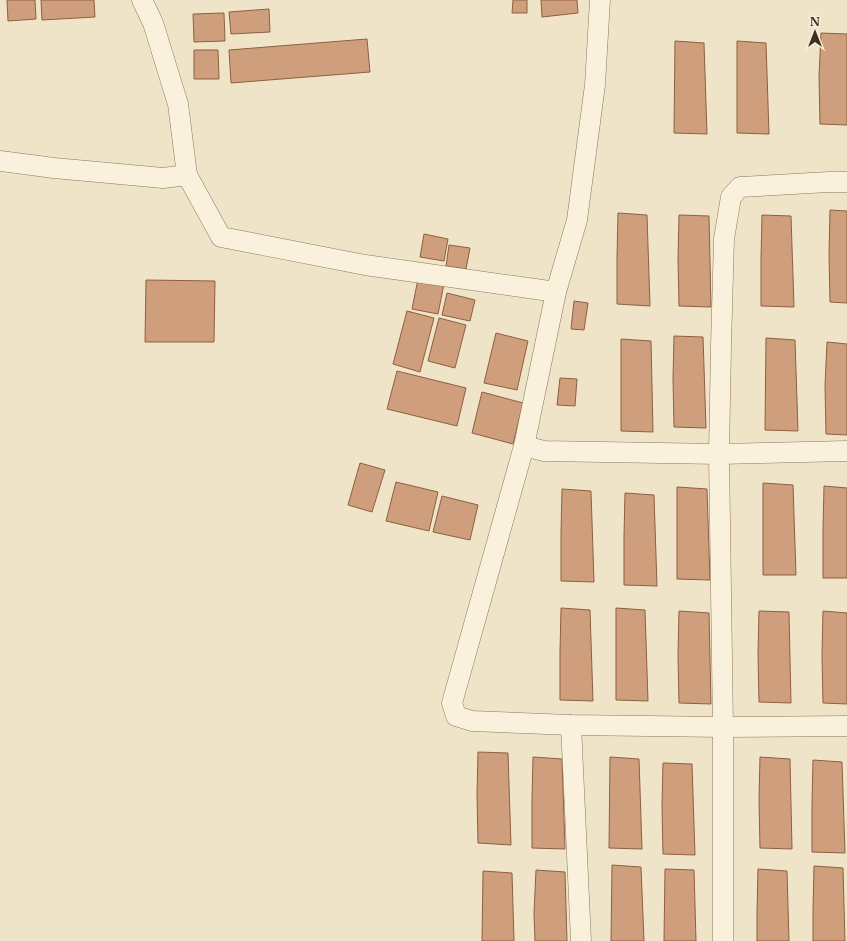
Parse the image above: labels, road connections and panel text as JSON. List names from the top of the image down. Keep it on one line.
{"north":"top"}
